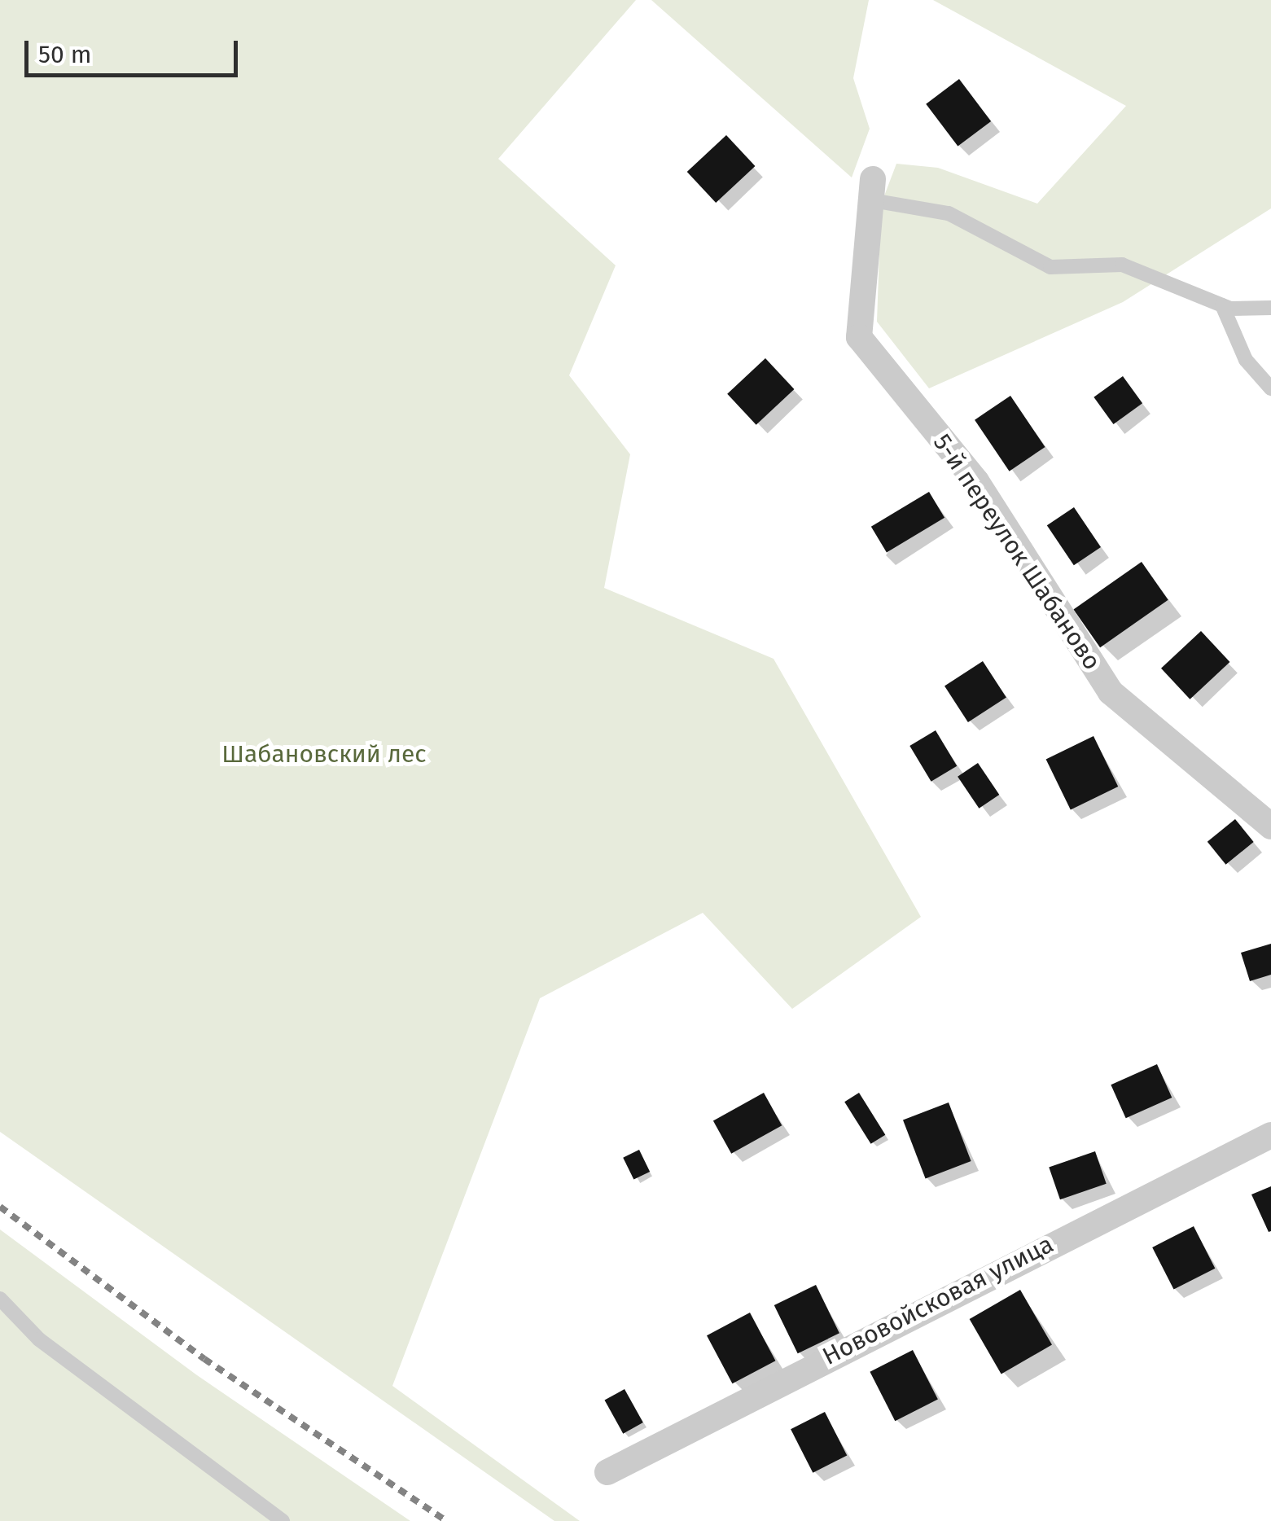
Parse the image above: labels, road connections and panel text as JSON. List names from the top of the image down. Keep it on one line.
{"streets":{"street":["5-й переулок Шабаново","Нововойсковая улица"]},"parks":["Шабановский лес"],"scale_bar":"50 m"}
